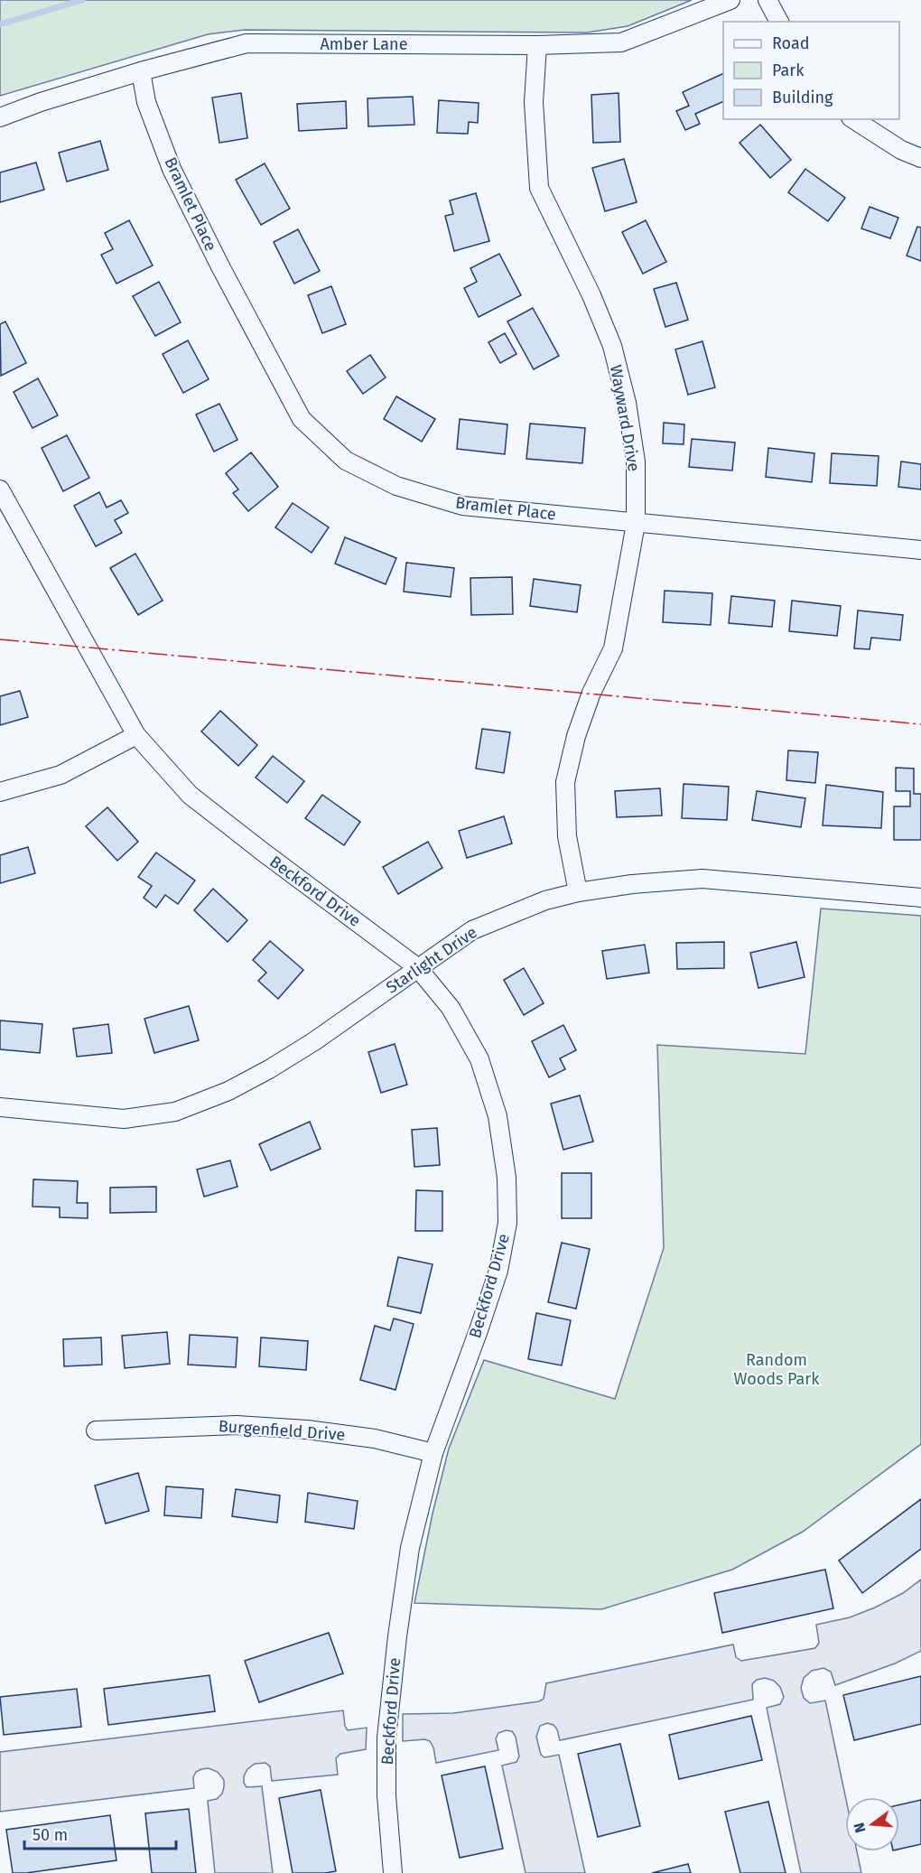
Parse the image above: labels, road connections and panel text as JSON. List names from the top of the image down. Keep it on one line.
{"streets":{"street":["Amber Lane","Bramlet Place","Wayward Drive","Beckford Drive","Starlight Drive","Burgenfield Drive"]},"crossings":[["Amber Lane","Bramlet Place"],["Amber Lane","Wayward Drive"],["Bramlet Place","Wayward Drive"],["Wayward Drive","Starlight Drive"],["Beckford Drive","Starlight Drive"],["Beckford Drive","Burgenfield Drive"]],"parks":["Random Woods Park"],"legend":["Road","Park","Building"],"scale_bar":"50 m","north":"left"}
